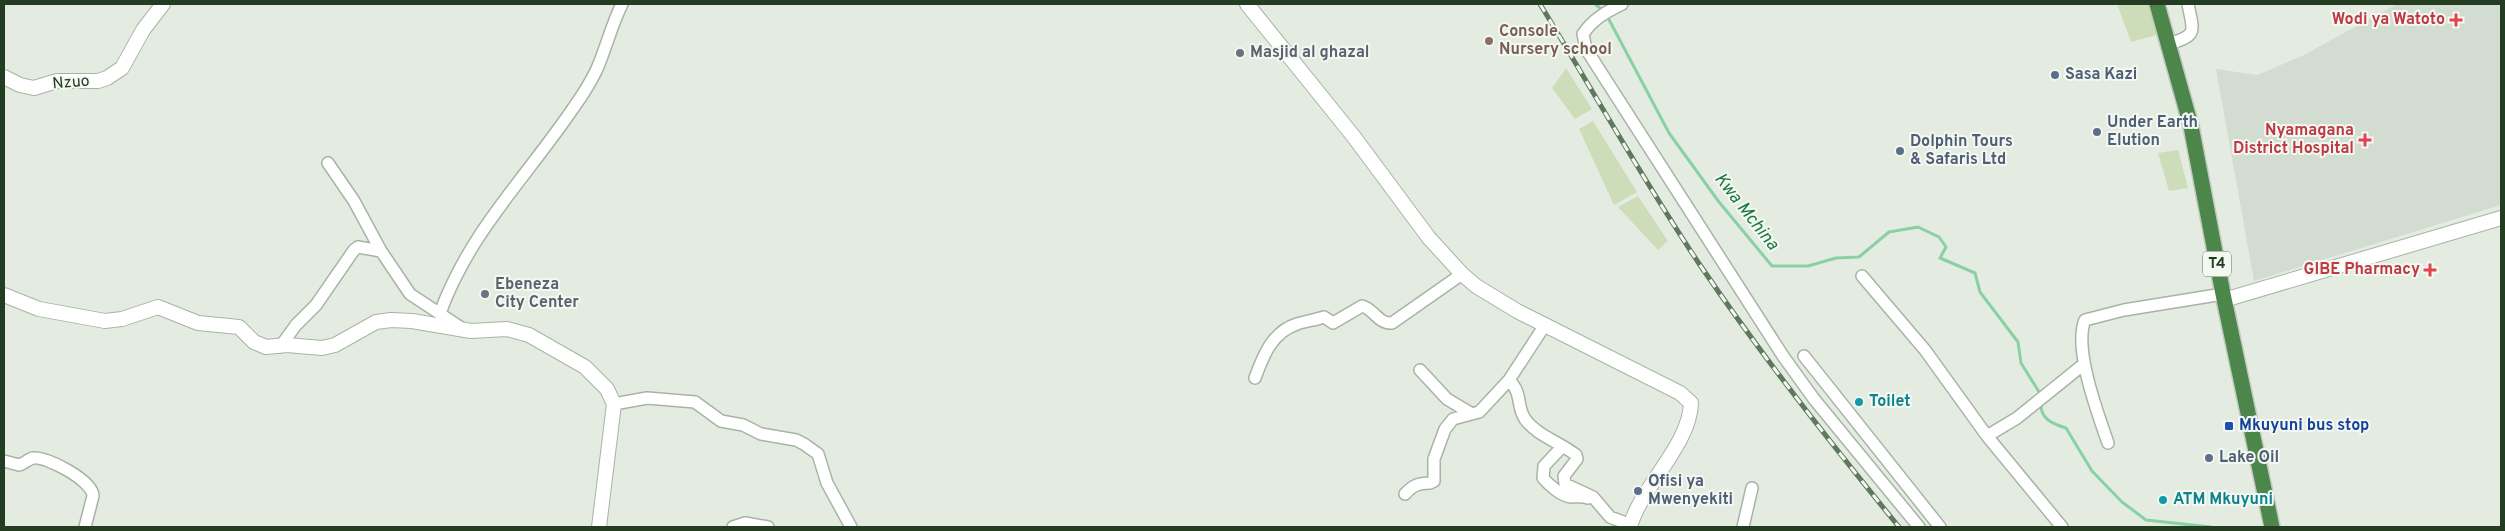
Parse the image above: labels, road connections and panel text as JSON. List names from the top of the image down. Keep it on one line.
{"streets":{"highway":["T4"],"street":["Nzuo"]},"water":["Kwa Mchina"],"places":{"health":["Wodi ya Watoto","Nyamagana District Hospital","GIBE Pharmacy"],"other":["Console Nursery school","Masjid al ghazal","Sasa Kazi","Under Earth Elution","Dolphin Tours & Safaris Ltd","Ebeneza City Center","Toilet","Lake Oil","Ofisi ya Mwenyekiti","ATM Mkuyuni"],"transit":["Mkuyuni bus stop"]}}
